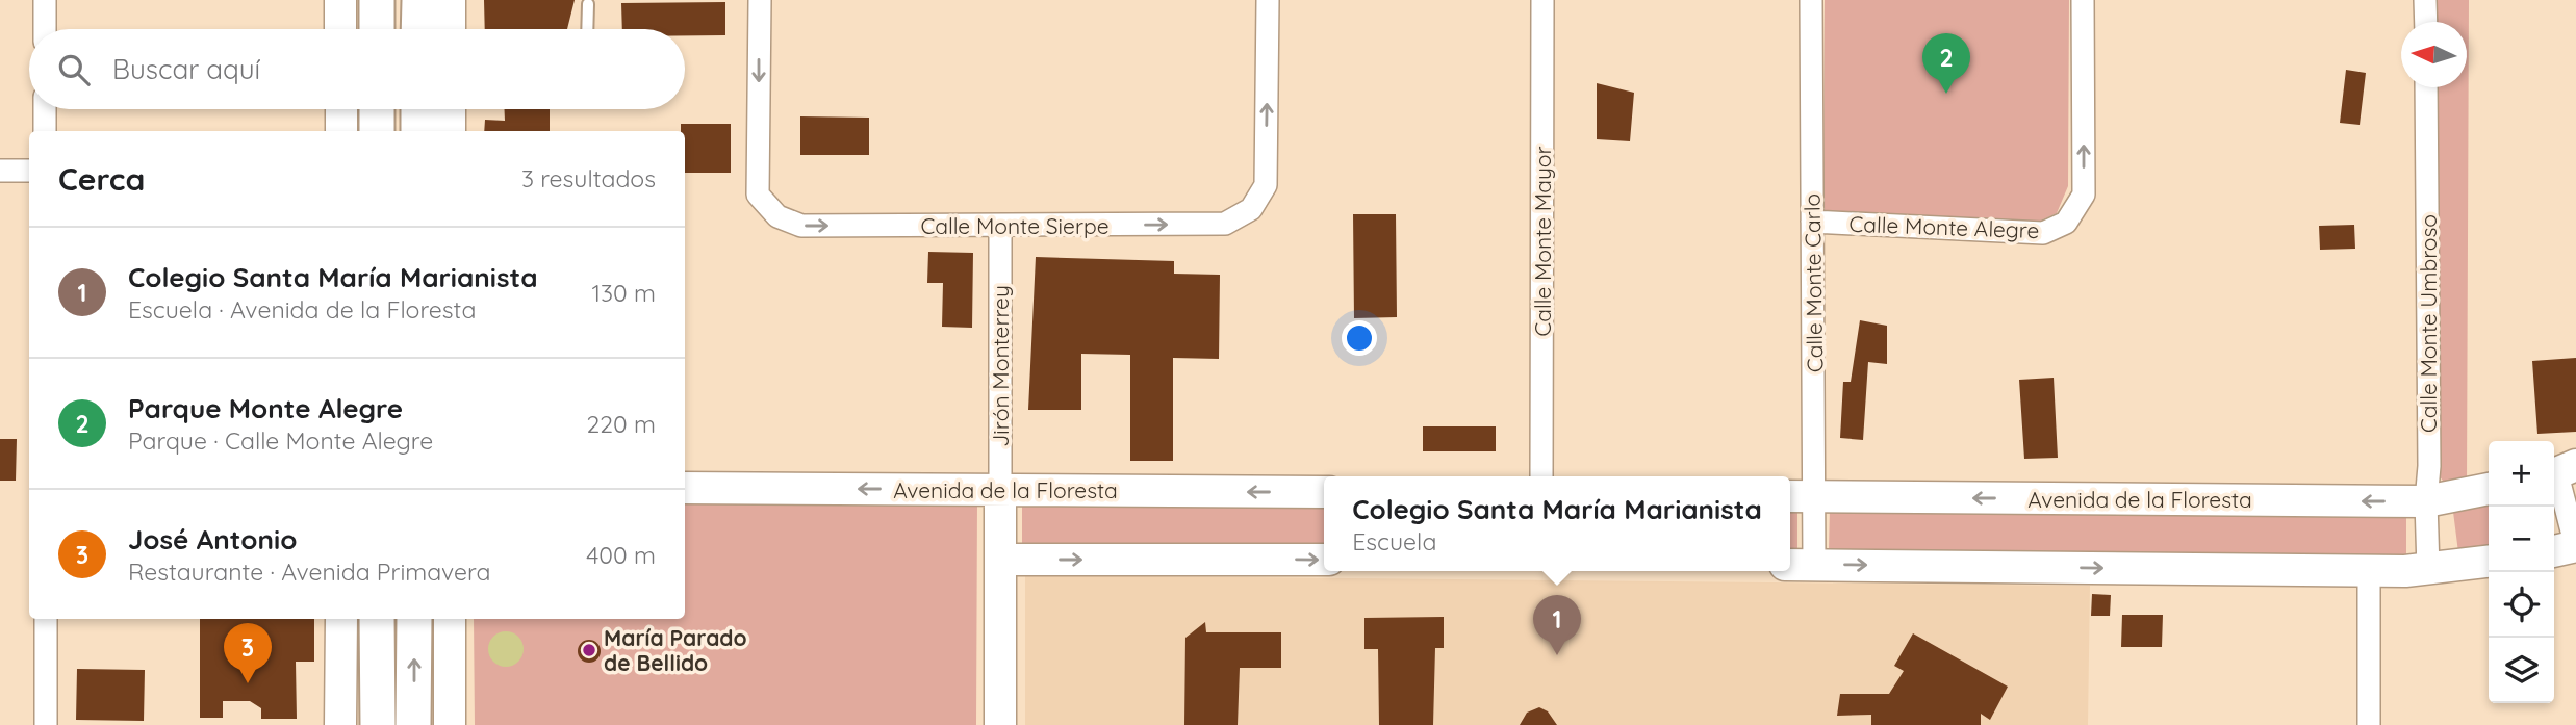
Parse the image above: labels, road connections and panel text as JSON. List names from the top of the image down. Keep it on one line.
{"streets":{"street":["Calle Monte Sierpe","Calle Monte Alegre","Calle Monte Mayor","Calle Monte Carlo","Calle Monte Umbroso","Jirón Monterrey","Avenida de la Floresta"]},"crossings":[["Calle Monte Sierpe","Jirón Monterrey"],["Calle Monte Alegre","Calle Monte Carlo"],["Calle Monte Carlo","Avenida de la Floresta"],["Calle Monte Umbroso","Avenida de la Floresta"],["Jirón Monterrey","Avenida de la Floresta"]],"places":["María Parado de Bellido"],"north":"left","page":{"search":"Buscar aquí","pins":["2","1","3"],"heading":["Cerca","3 resultados"],"list":[{"mark":"1","name":"Colegio Santa María Marianista","note":"Escuela · Avenida de la Floresta","value":"130 m"},{"mark":"2","name":"Parque Monte Alegre","note":"Parque · Calle Monte Alegre","value":"220 m"},{"mark":"3","name":"José Antonio","note":"Restaurante · Avenida Primavera","value":"400 m"}],"map_buttons":["+","−"],"popup":["Colegio Santa María Marianista","Escuela"]}}
